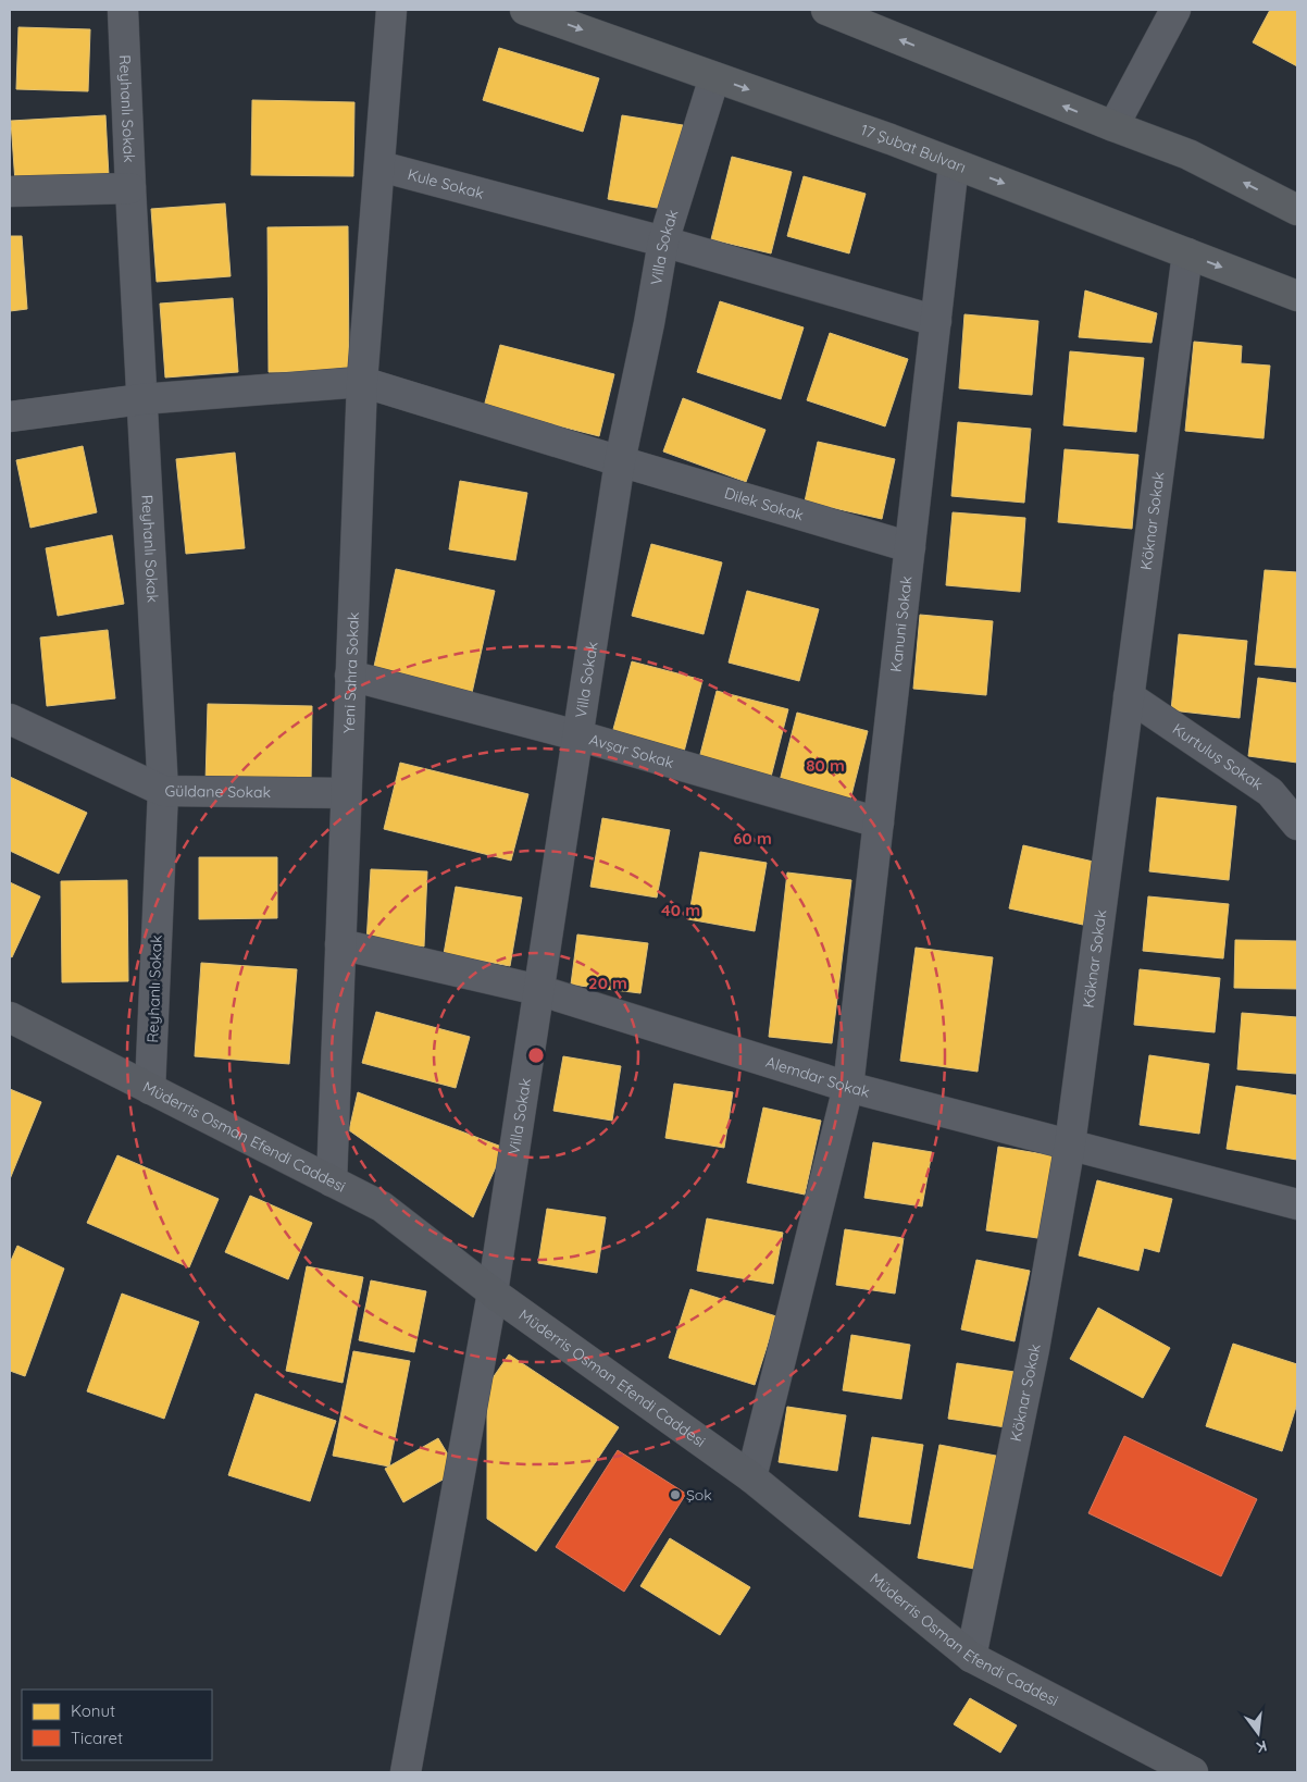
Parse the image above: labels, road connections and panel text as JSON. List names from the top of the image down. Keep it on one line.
{"streets":{"highway":["17 Şubat Bulvarı"],"main road":["Müderris Osman Efendi Caddesi"],"street":["Reyhanlı Sokak","Kule Sokak","Villa Sokak","Dilek Sokak","Köknar Sokak","Kanuni Sokak","Yeni Sahra Sokak","Avşar Sokak","Kurtuluş Sokak","Güldane Sokak","Alemdar Sokak"]},"crossings":[["Reyhanlı Sokak","Güldane Sokak"],["Reyhanlı Sokak","Müderris Osman Efendi Caddesi"],["17 Şubat Bulvarı","Villa Sokak"],["17 Şubat Bulvarı","Köknar Sokak"],["17 Şubat Bulvarı","Kanuni Sokak"],["Kule Sokak","Villa Sokak"],["Kule Sokak","Kanuni Sokak"],["Kule Sokak","Yeni Sahra Sokak"],["Villa Sokak","Dilek Sokak"],["Villa Sokak","Avşar Sokak"],["Villa Sokak","Alemdar Sokak"],["Villa Sokak","Müderris Osman Efendi Caddesi"],["Dilek Sokak","Kanuni Sokak"],["Dilek Sokak","Yeni Sahra Sokak"],["Köknar Sokak","Kurtuluş Sokak"],["Köknar Sokak","Alemdar Sokak"],["Köknar Sokak","Müderris Osman Efendi Caddesi"],["Kanuni Sokak","Avşar Sokak"],["Kanuni Sokak","Alemdar Sokak"],["Kanuni Sokak","Müderris Osman Efendi Caddesi"],["Yeni Sahra Sokak","Avşar Sokak"],["Yeni Sahra Sokak","Güldane Sokak"],["Yeni Sahra Sokak","Alemdar Sokak"],["Yeni Sahra Sokak","Müderris Osman Efendi Caddesi"]],"places":["Şok"],"legend":["Konut","Ticaret"],"north":"bottom","rings":["80 m","60 m","40 m","20 m"]}
